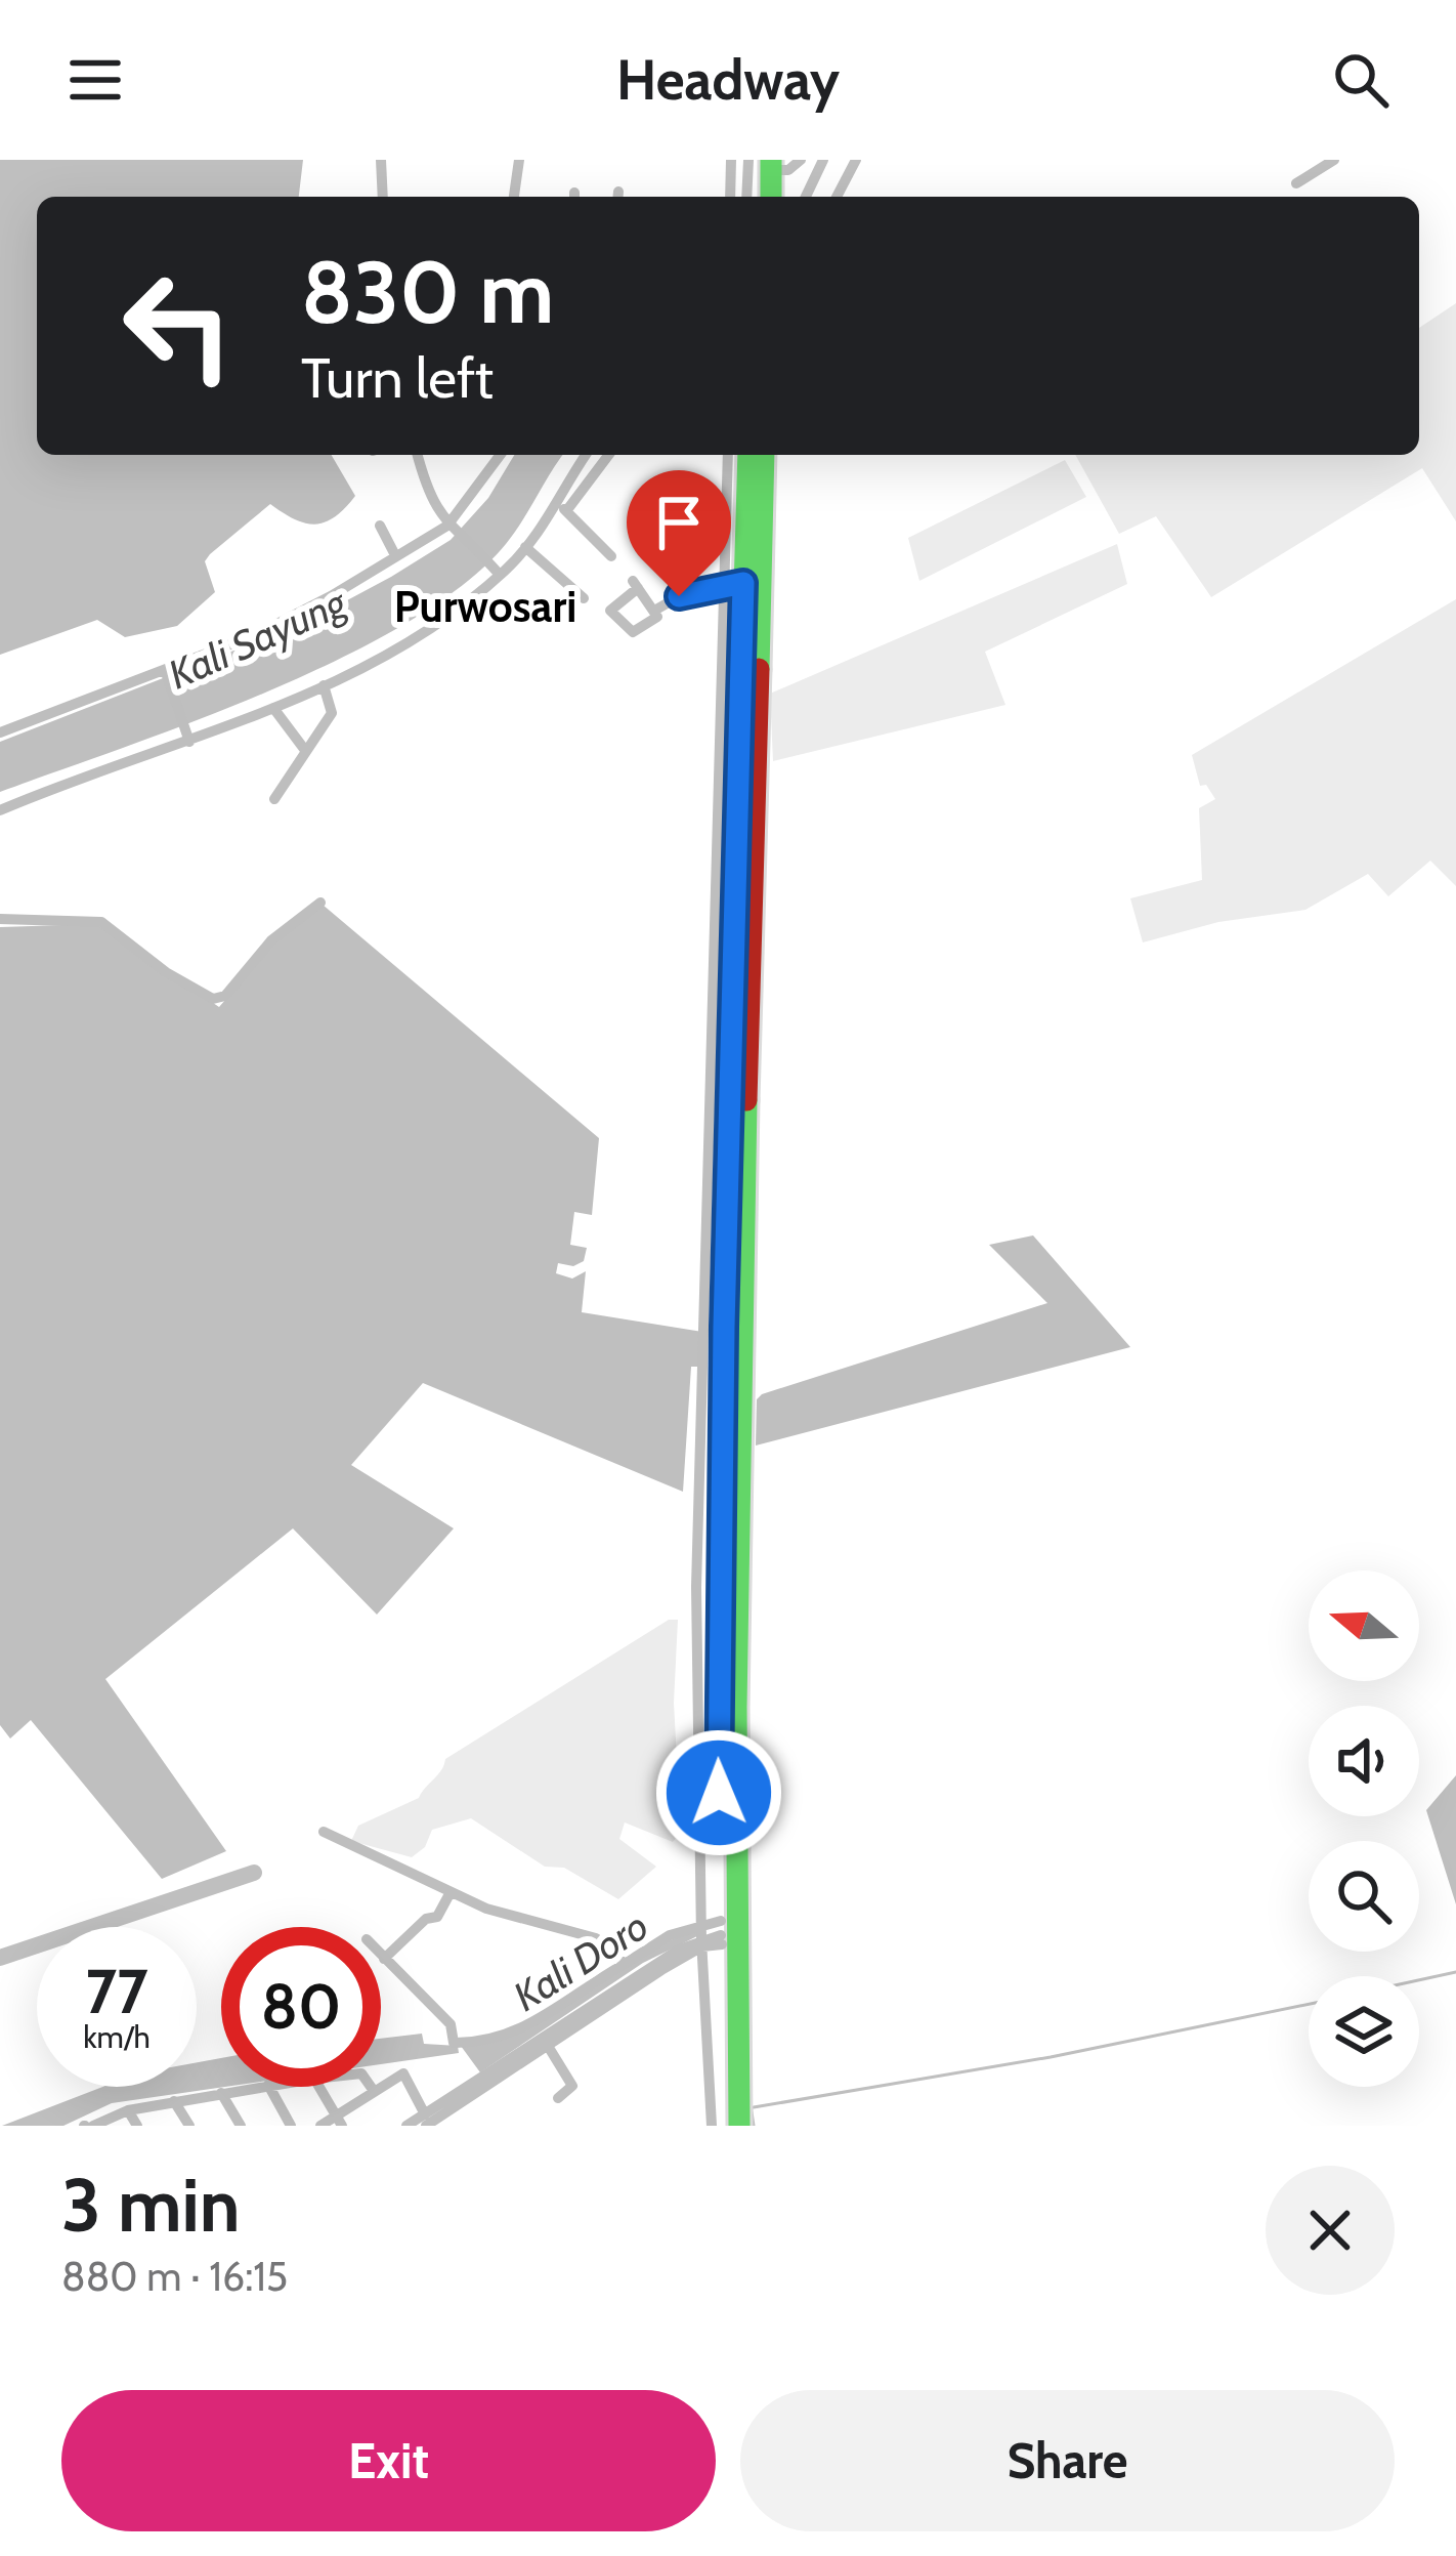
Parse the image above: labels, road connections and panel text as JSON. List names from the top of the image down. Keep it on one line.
{"districts":["Purwosari"],"water":["Kali Sayung","Kali Doro"],"north":"left","page":{"header":"Headway","turn":["830 m","Turn left"],"speed":"77 km/h","limit":"80","heading":["3 min","880 m · 16:15"],"buttons":["Exit","Share"]}}
